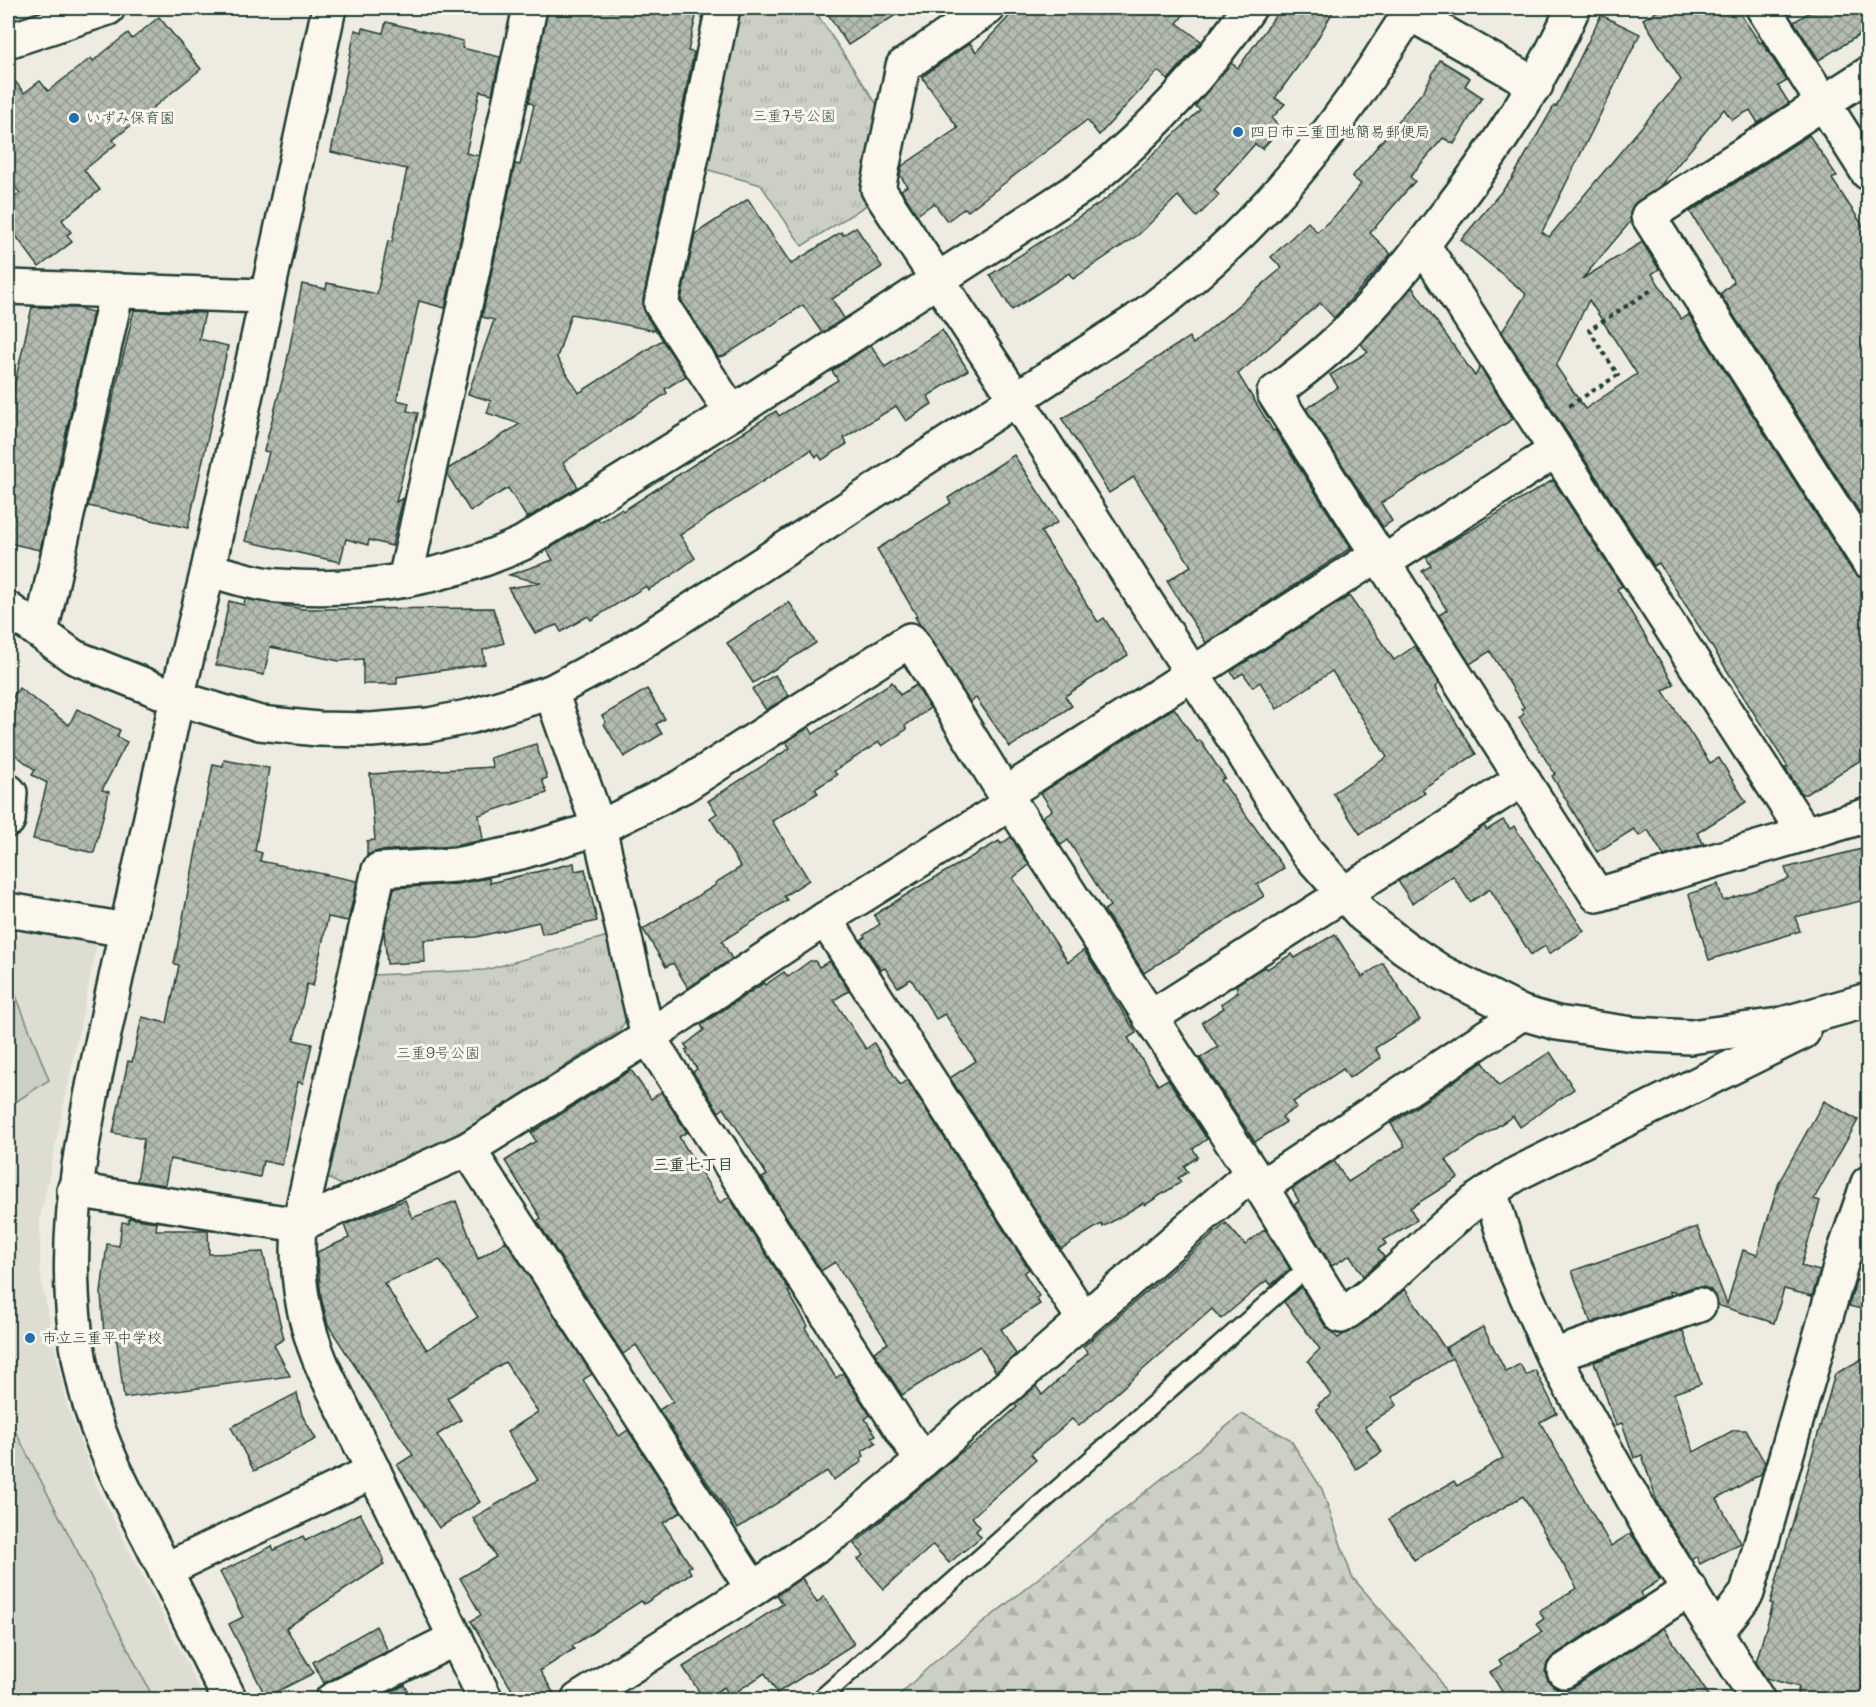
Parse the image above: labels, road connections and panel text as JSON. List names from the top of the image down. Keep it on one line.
{"districts":["三重七丁目"],"parks":["三重7号公園","三重9号公園"],"places":["いずみ保育園","四日市三重団地簡易郵便局","市立三重平中学校"]}
